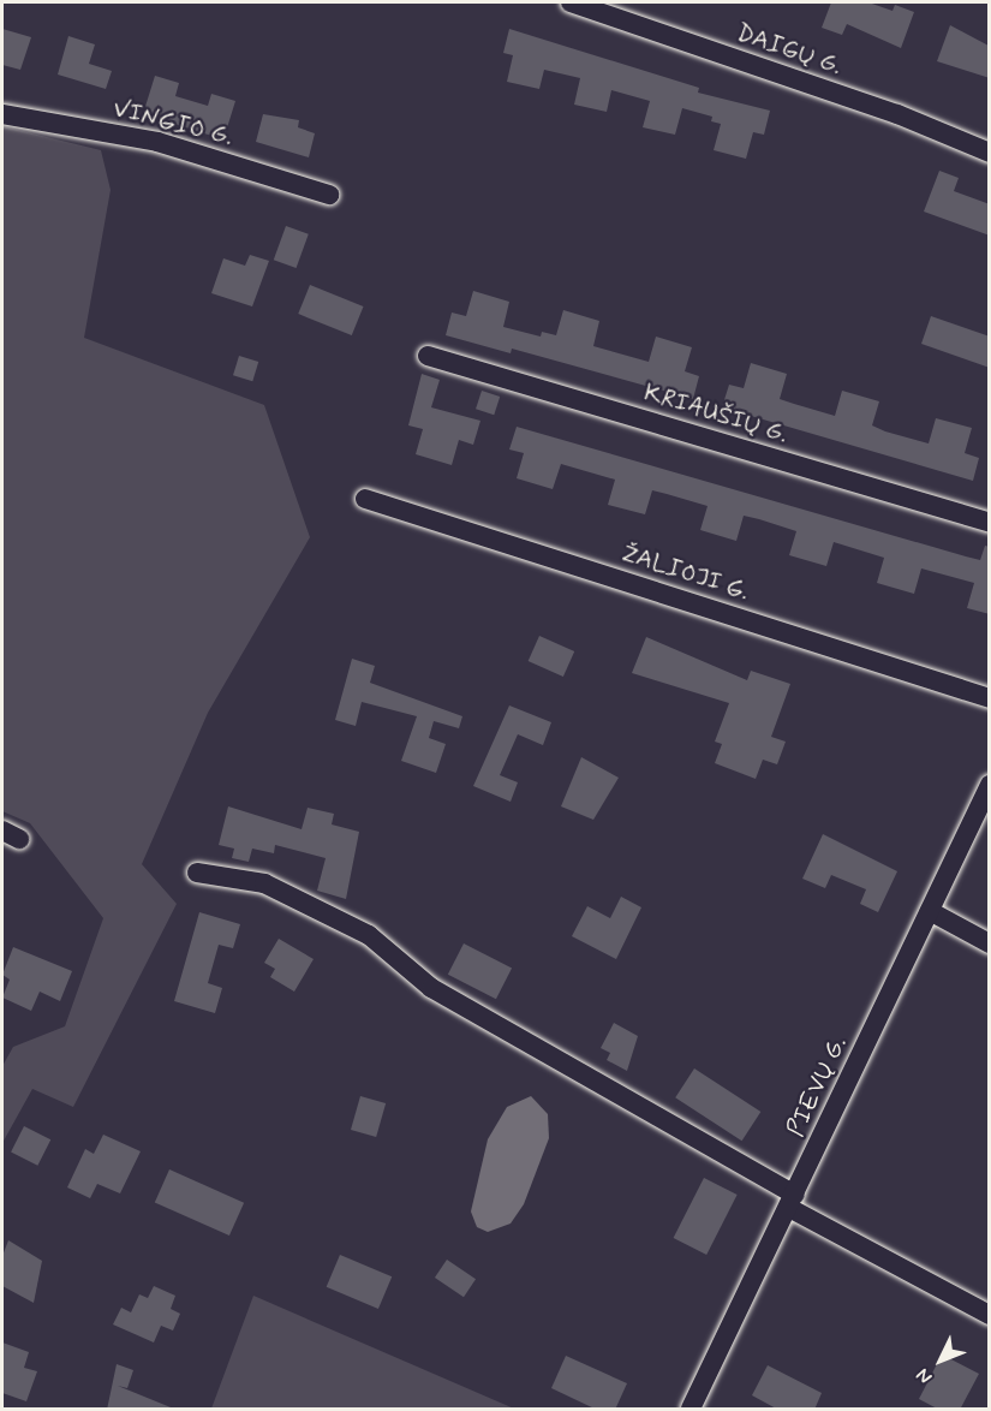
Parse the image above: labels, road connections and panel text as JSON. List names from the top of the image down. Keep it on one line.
{"streets":{"street":["DAIGŲ G.","VINGIO G.","KRIAUŠIŲ G.","ŽALIOJI G.","PIEVŲ G."]},"north":"bottom left"}
